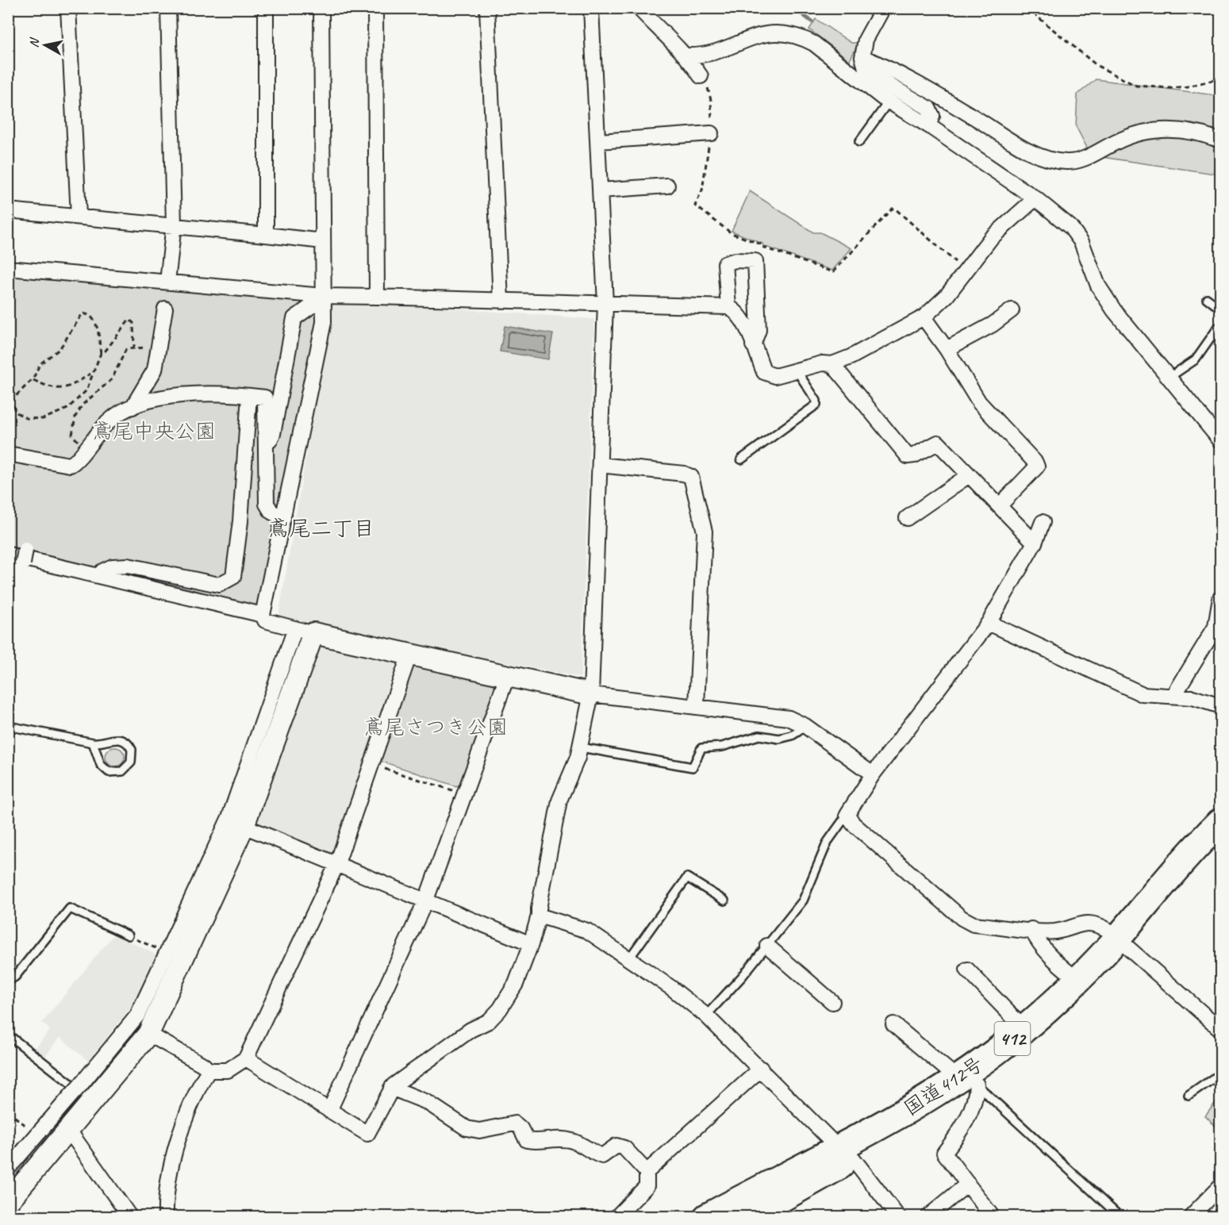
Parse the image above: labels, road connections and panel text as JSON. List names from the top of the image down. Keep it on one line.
{"streets":{"highway":["412","国道412号"]},"districts":["鳶尾二丁目"],"parks":["鳶尾中央公園","鳶尾さつき公園"],"north":"left"}
